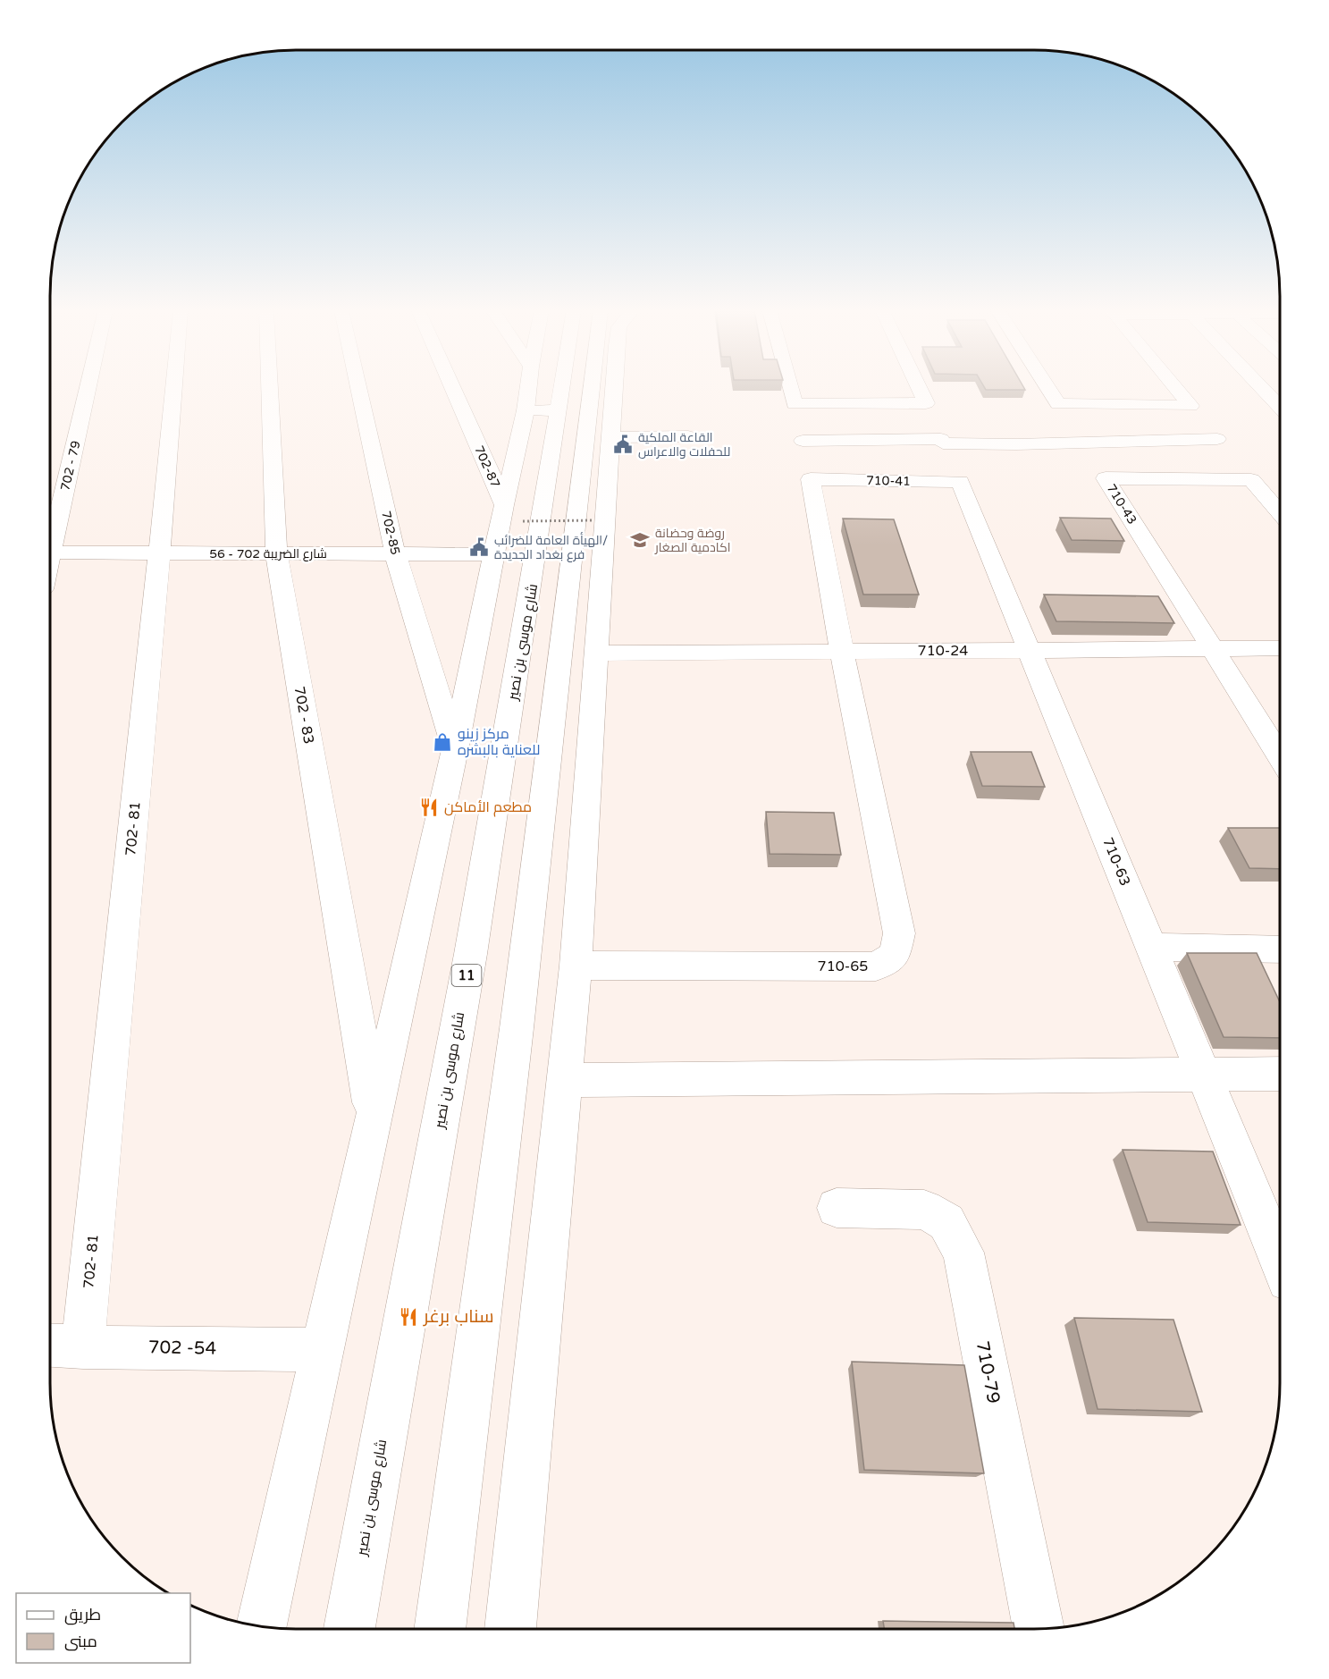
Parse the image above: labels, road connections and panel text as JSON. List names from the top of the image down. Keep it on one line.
{"streets":{"street":["702 - 79","702-87","710-41","710-43","702-85","شارع الضريبة 702 - 56","شارع موسى بن نصير","710-24","702 - 83","702- 81","710-63","710-65","11","702 -54","710-79"]},"crossings":[["710-43","710-24"],["702-85","شارع الضريبة 702 - 56"],["شارع الضريبة 702 - 56","702 - 83"],["شارع الضريبة 702 - 56","702- 81"],["710-24","710-63"],["710-24","710-65"],["702- 81","702 -54"]],"places":{"public building":["القاعة الملكية للحفلات والاعراس","الهيأة العامة للضرائب/ فرع بغداد الجديدة"],"school or university":["روضة وحضانة اكادمية الصغار"],"shop":["مركز زينو للعناية بالبشره"],"restaurant":["مطعم الأماكن","سناب برغر"]},"legend":["طريق","مبنى"]}
